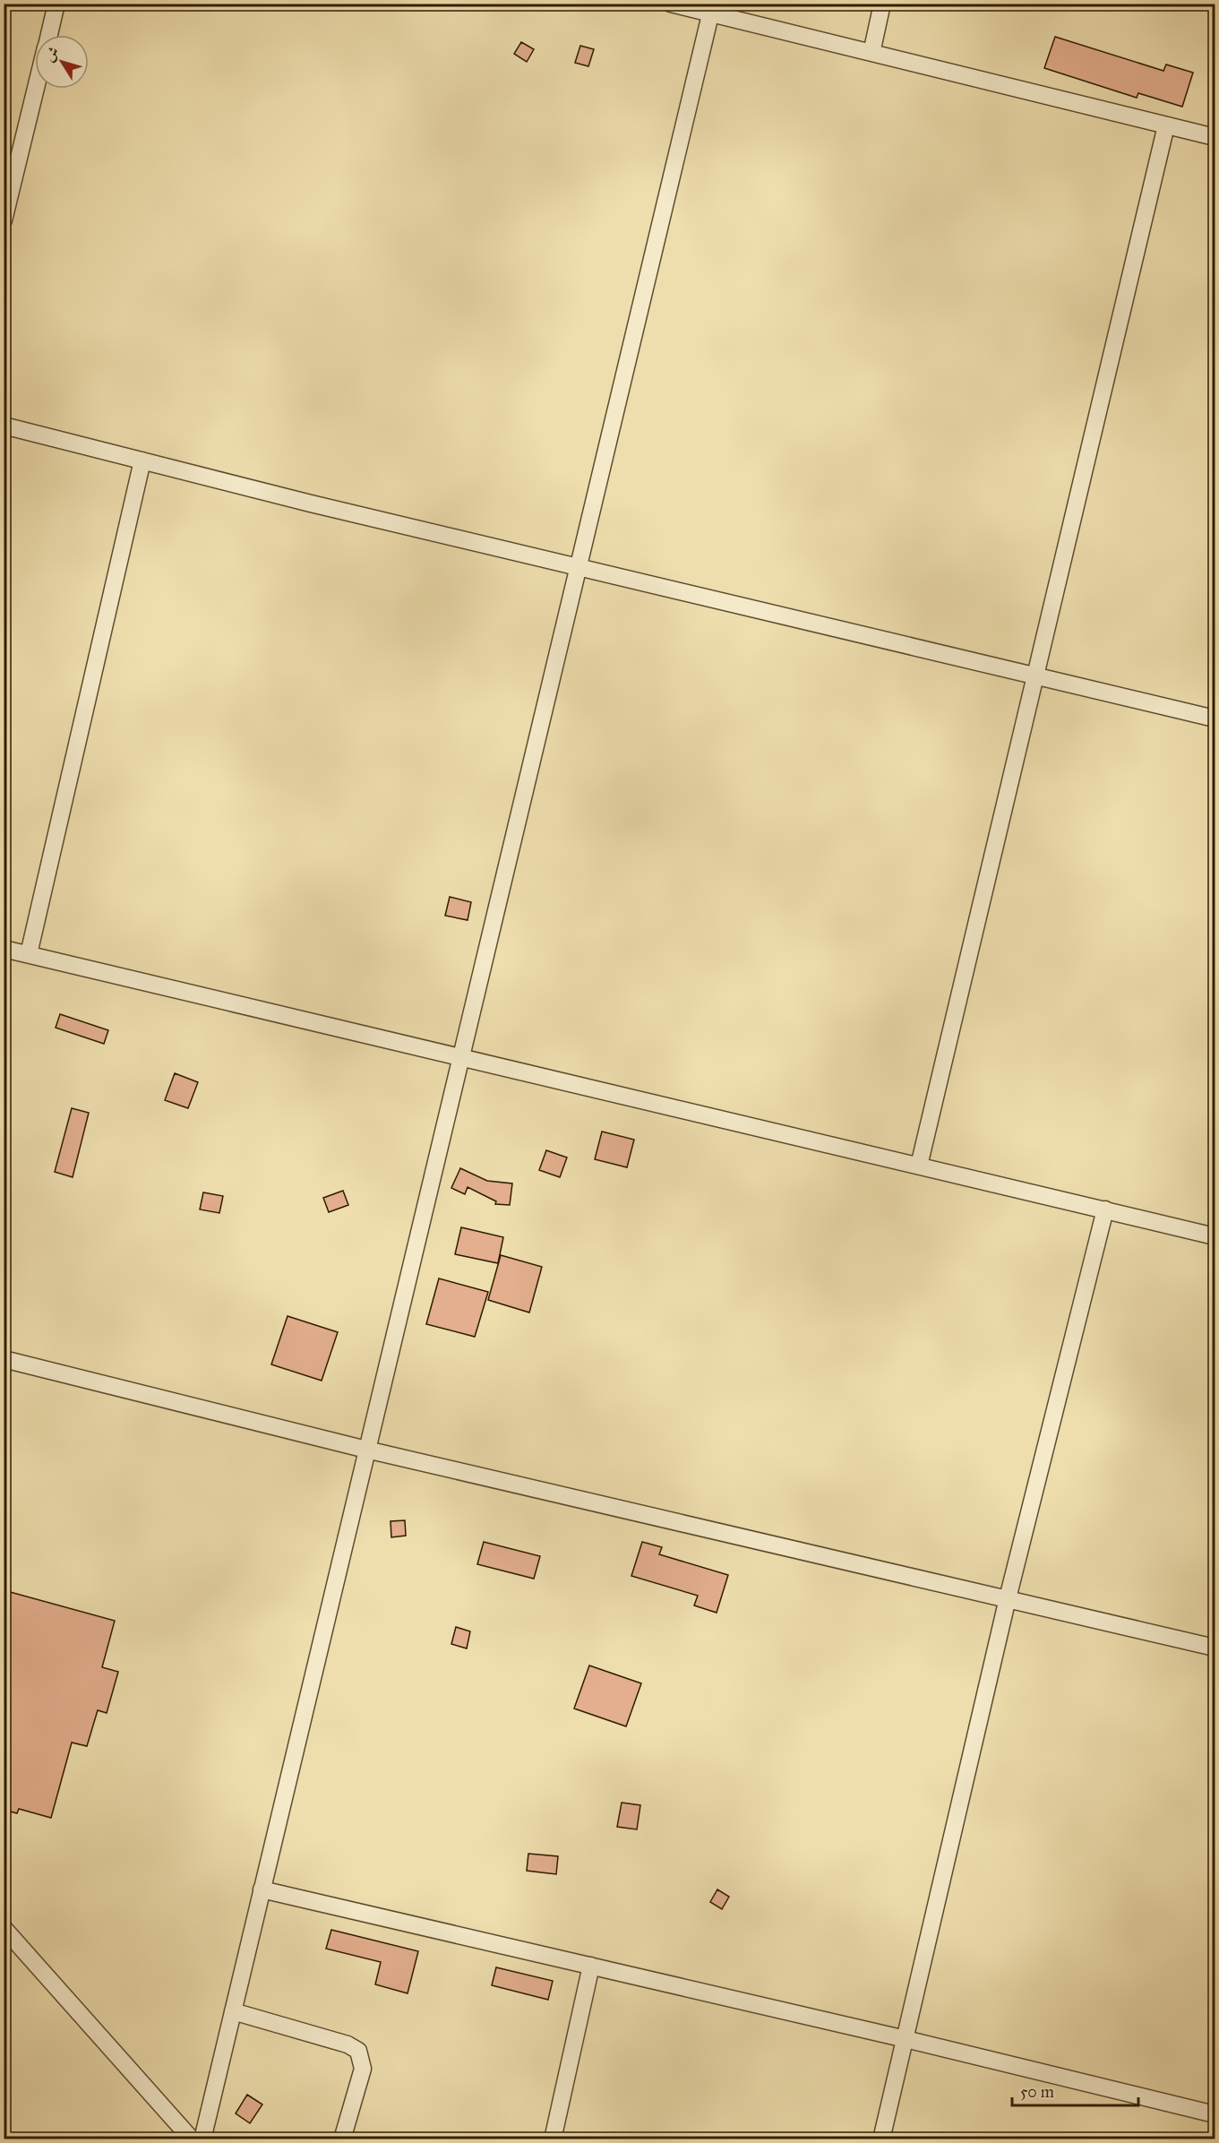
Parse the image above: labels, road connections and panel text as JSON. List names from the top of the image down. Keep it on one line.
{"scale_bar":"50 m","north":"top left"}
